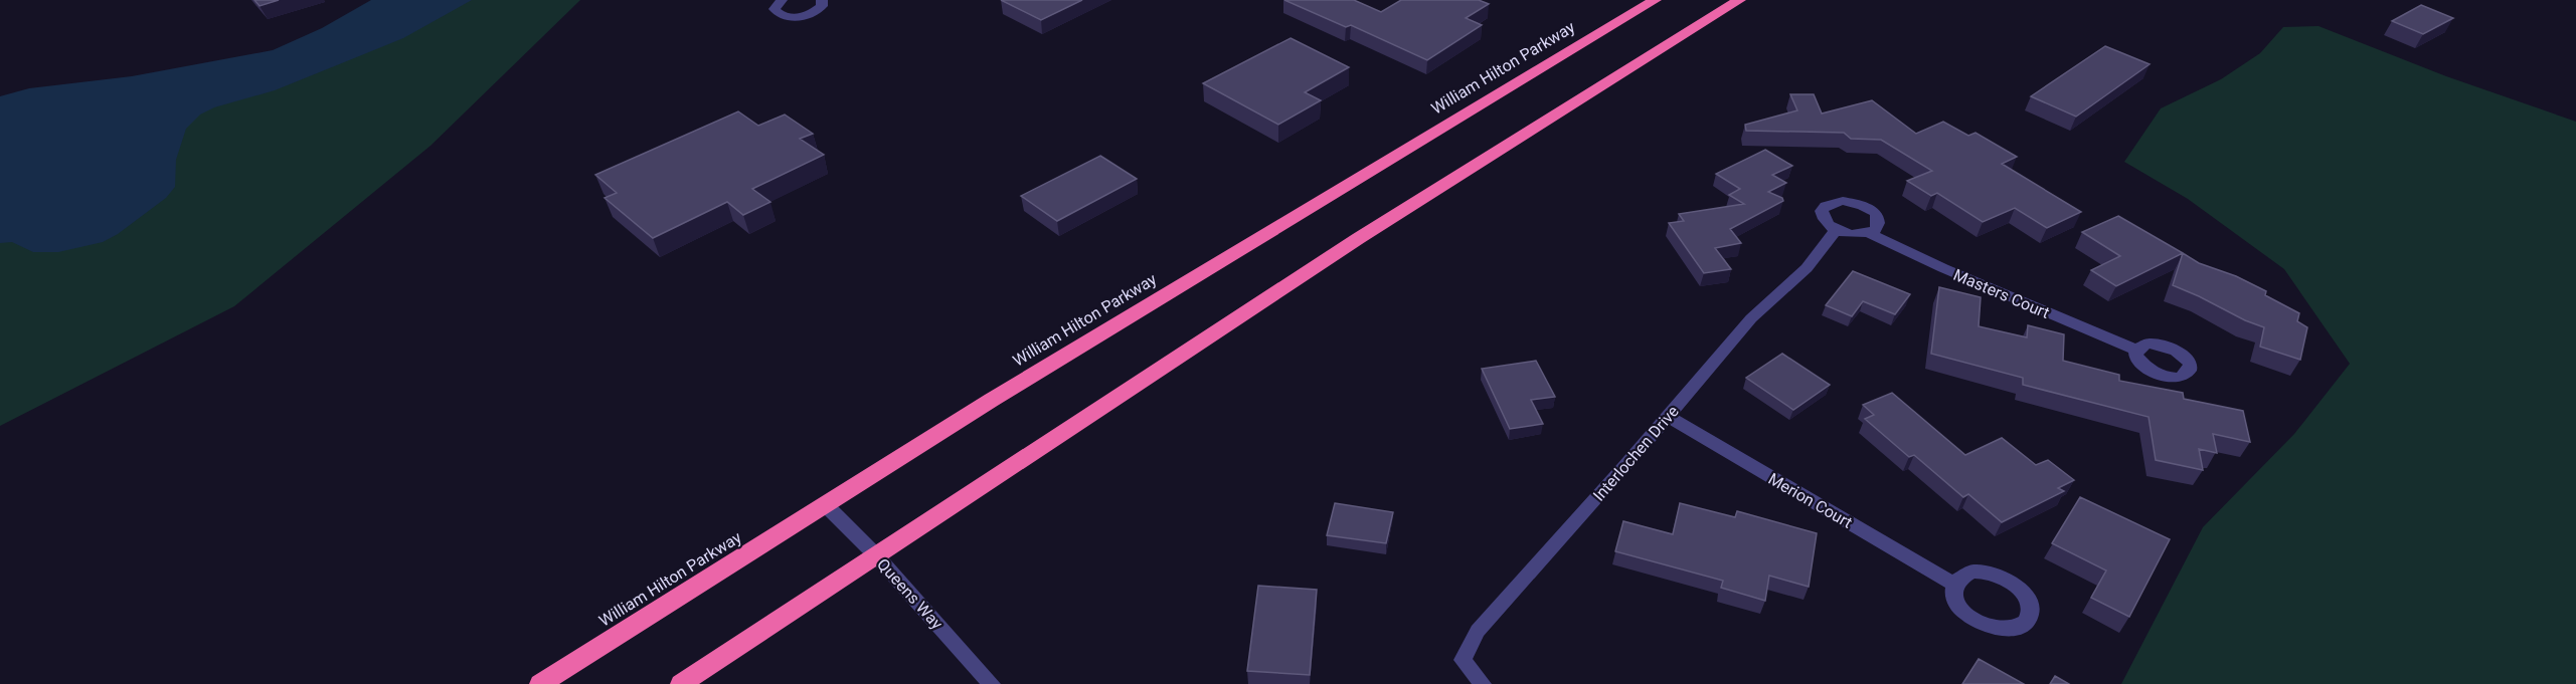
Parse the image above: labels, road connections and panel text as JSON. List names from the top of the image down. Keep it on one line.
{"streets":{"highway":["William Hilton Parkway"],"street":["Masters Court","Interlochen Drive","Merion Court","Queens Way"]},"crossings":[["William Hilton Parkway","Queens Way"],["Interlochen Drive","Merion Court"]]}
